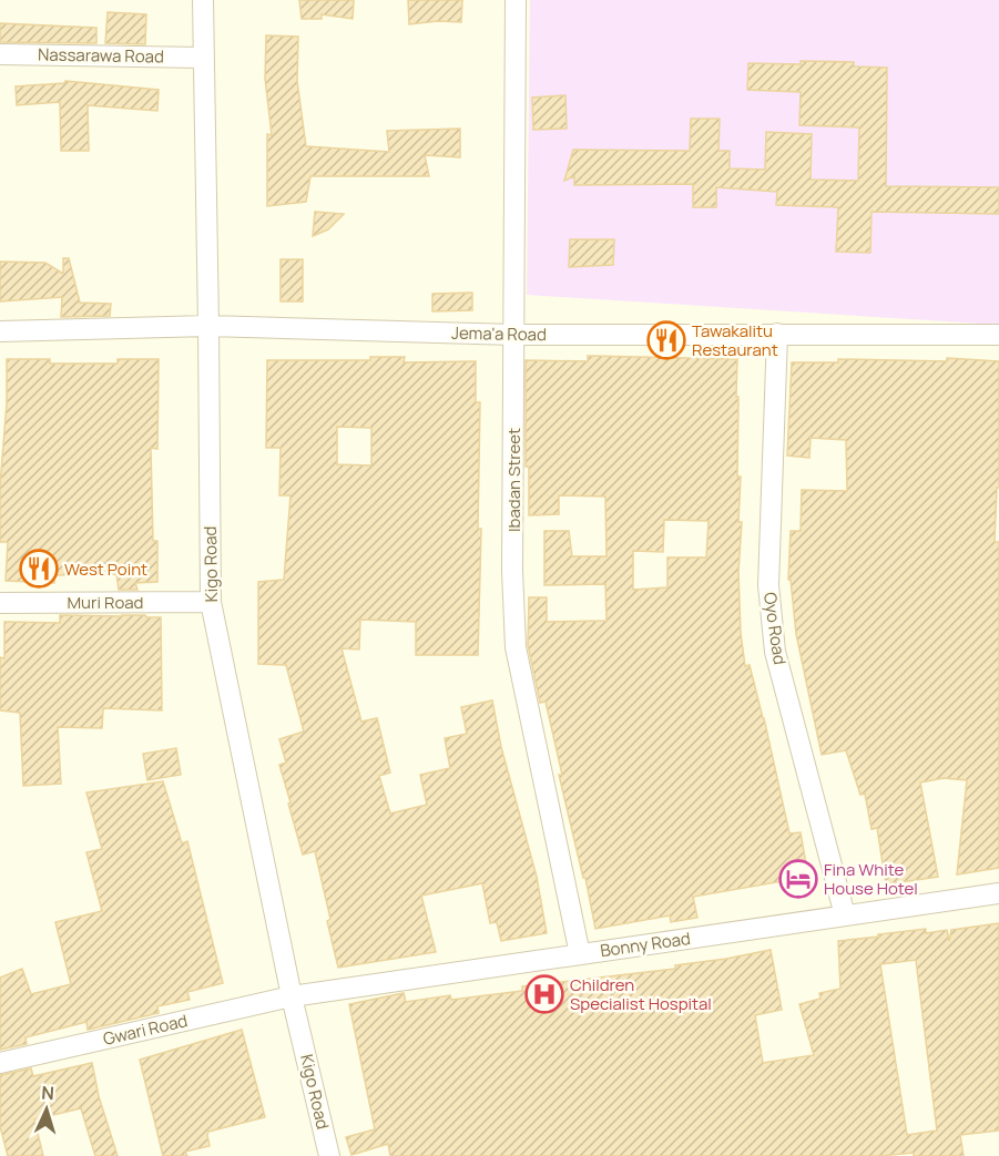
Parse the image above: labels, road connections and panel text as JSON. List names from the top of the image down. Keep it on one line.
{"streets":{"street":["Nassarawa Road","Jema'a Road","Ibadan Street","Kigo Road","Muri Road","Oyo Road","Bonny Road","Gwari Road"]},"crossings":[["Nassarawa Road","Kigo Road"],["Jema'a Road","Ibadan Street"],["Jema'a Road","Kigo Road"],["Jema'a Road","Oyo Road"],["Ibadan Street","Bonny Road"],["Kigo Road","Muri Road"],["Kigo Road","Bonny Road"],["Kigo Road","Gwari Road"],["Oyo Road","Bonny Road"],["Bonny Road","Gwari Road"]],"places":{"restaurant":["Tawakalitu Restaurant","West Point"],"hotel":["Fina White House Hotel"],"hospital":["Children Specialist Hospital"]},"north":"top"}
